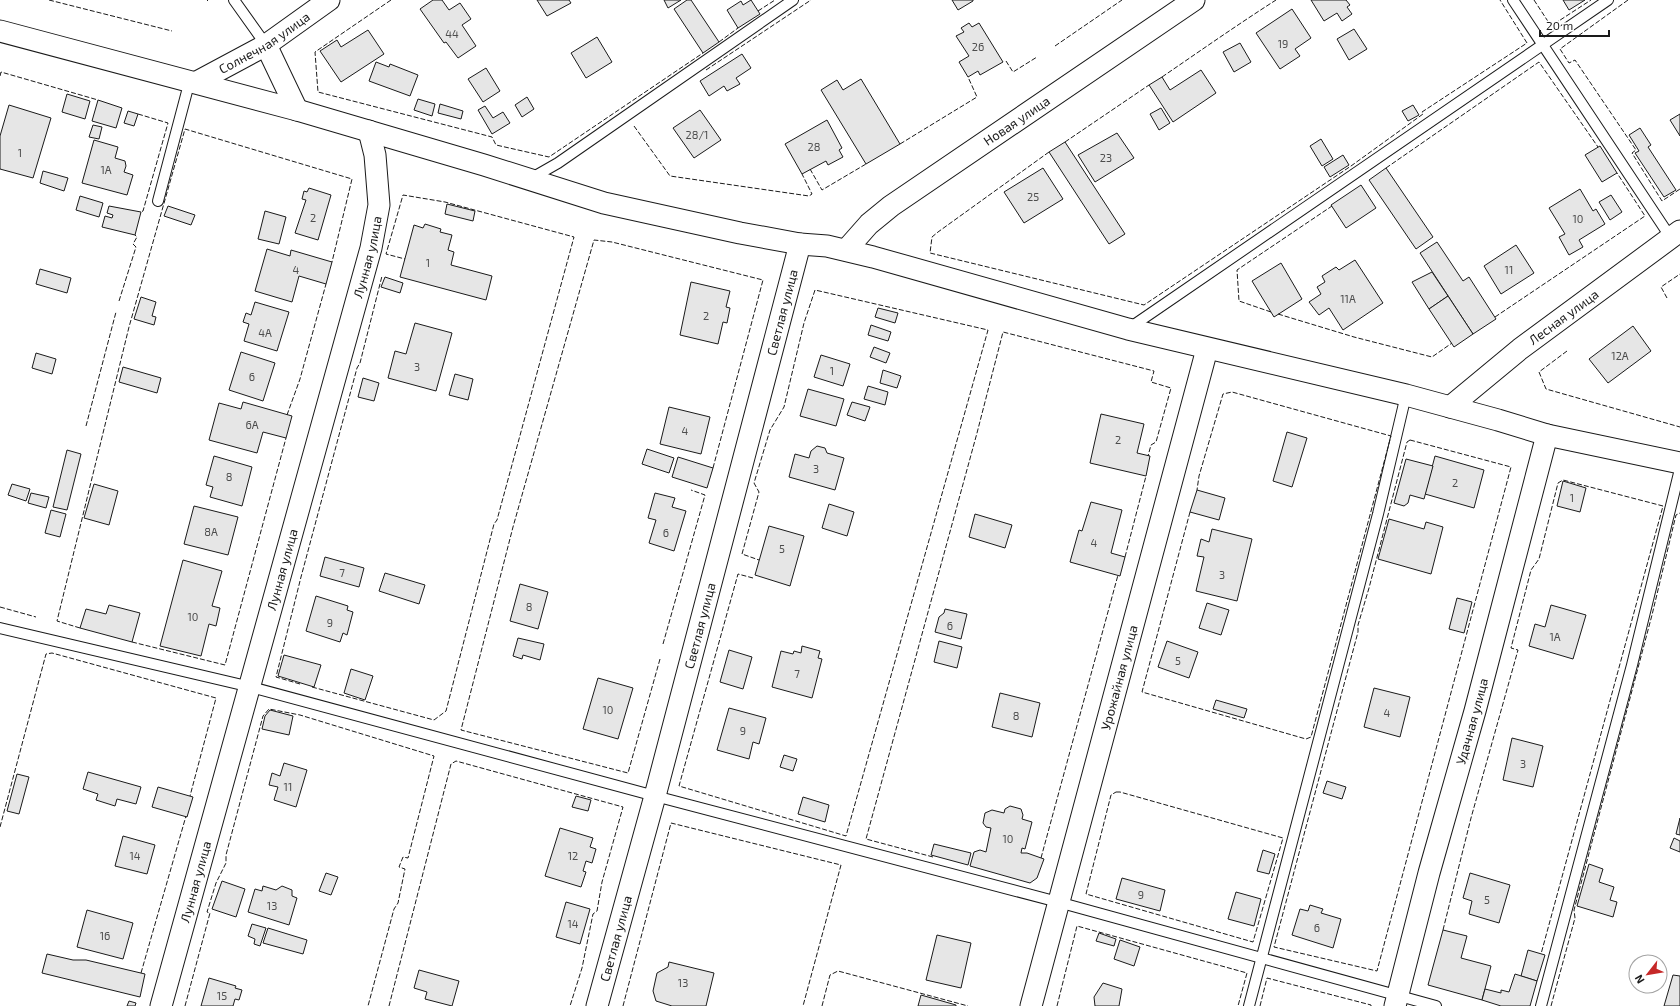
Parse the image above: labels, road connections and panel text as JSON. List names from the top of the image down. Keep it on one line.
{"streets":{"street":["Солнечная улица","Новая улица","Лунная улица","Светлая улица","Лесная улица","Урожайная улица","Удачная улица"]},"house_numbers":["44","19","26","28/1","28","1","23","1А","25","2","10","1","4","11","11А","2","4А","12А","3","1","6","6А","4","2","3","8","2","1","8А","6","4","5","7","3","8","10","9","6","1А","5","7","10","4","8","9","3","11","10","14","12","9","5","13","14","6","16","13","15"],"scale_bar":"20 m","north":"bottom left"}
